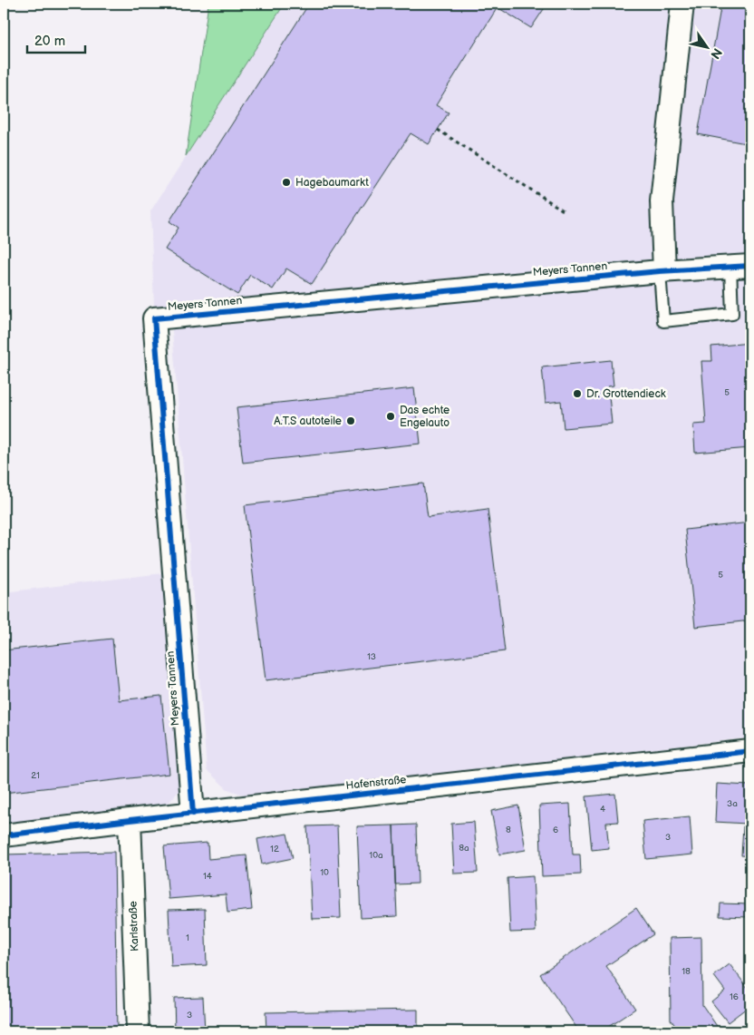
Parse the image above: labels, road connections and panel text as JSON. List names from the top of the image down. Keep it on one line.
{"streets":{"street":["Meyers Tannen","Hafenstraße","Karlstraße"]},"crossings":[["Meyers Tannen","Hafenstraße"],["Hafenstraße","Karlstraße"]],"places":["Hagebaumarkt","Dr. Grottendieck","Das echte Engelauto","A.T.S autoteile"],"house_numbers":["5","5","13","21","3a","4","8","6","3","8a","12","10a","10","14","1","18","16","3"],"scale_bar":"20 m","north":"bottom right"}
